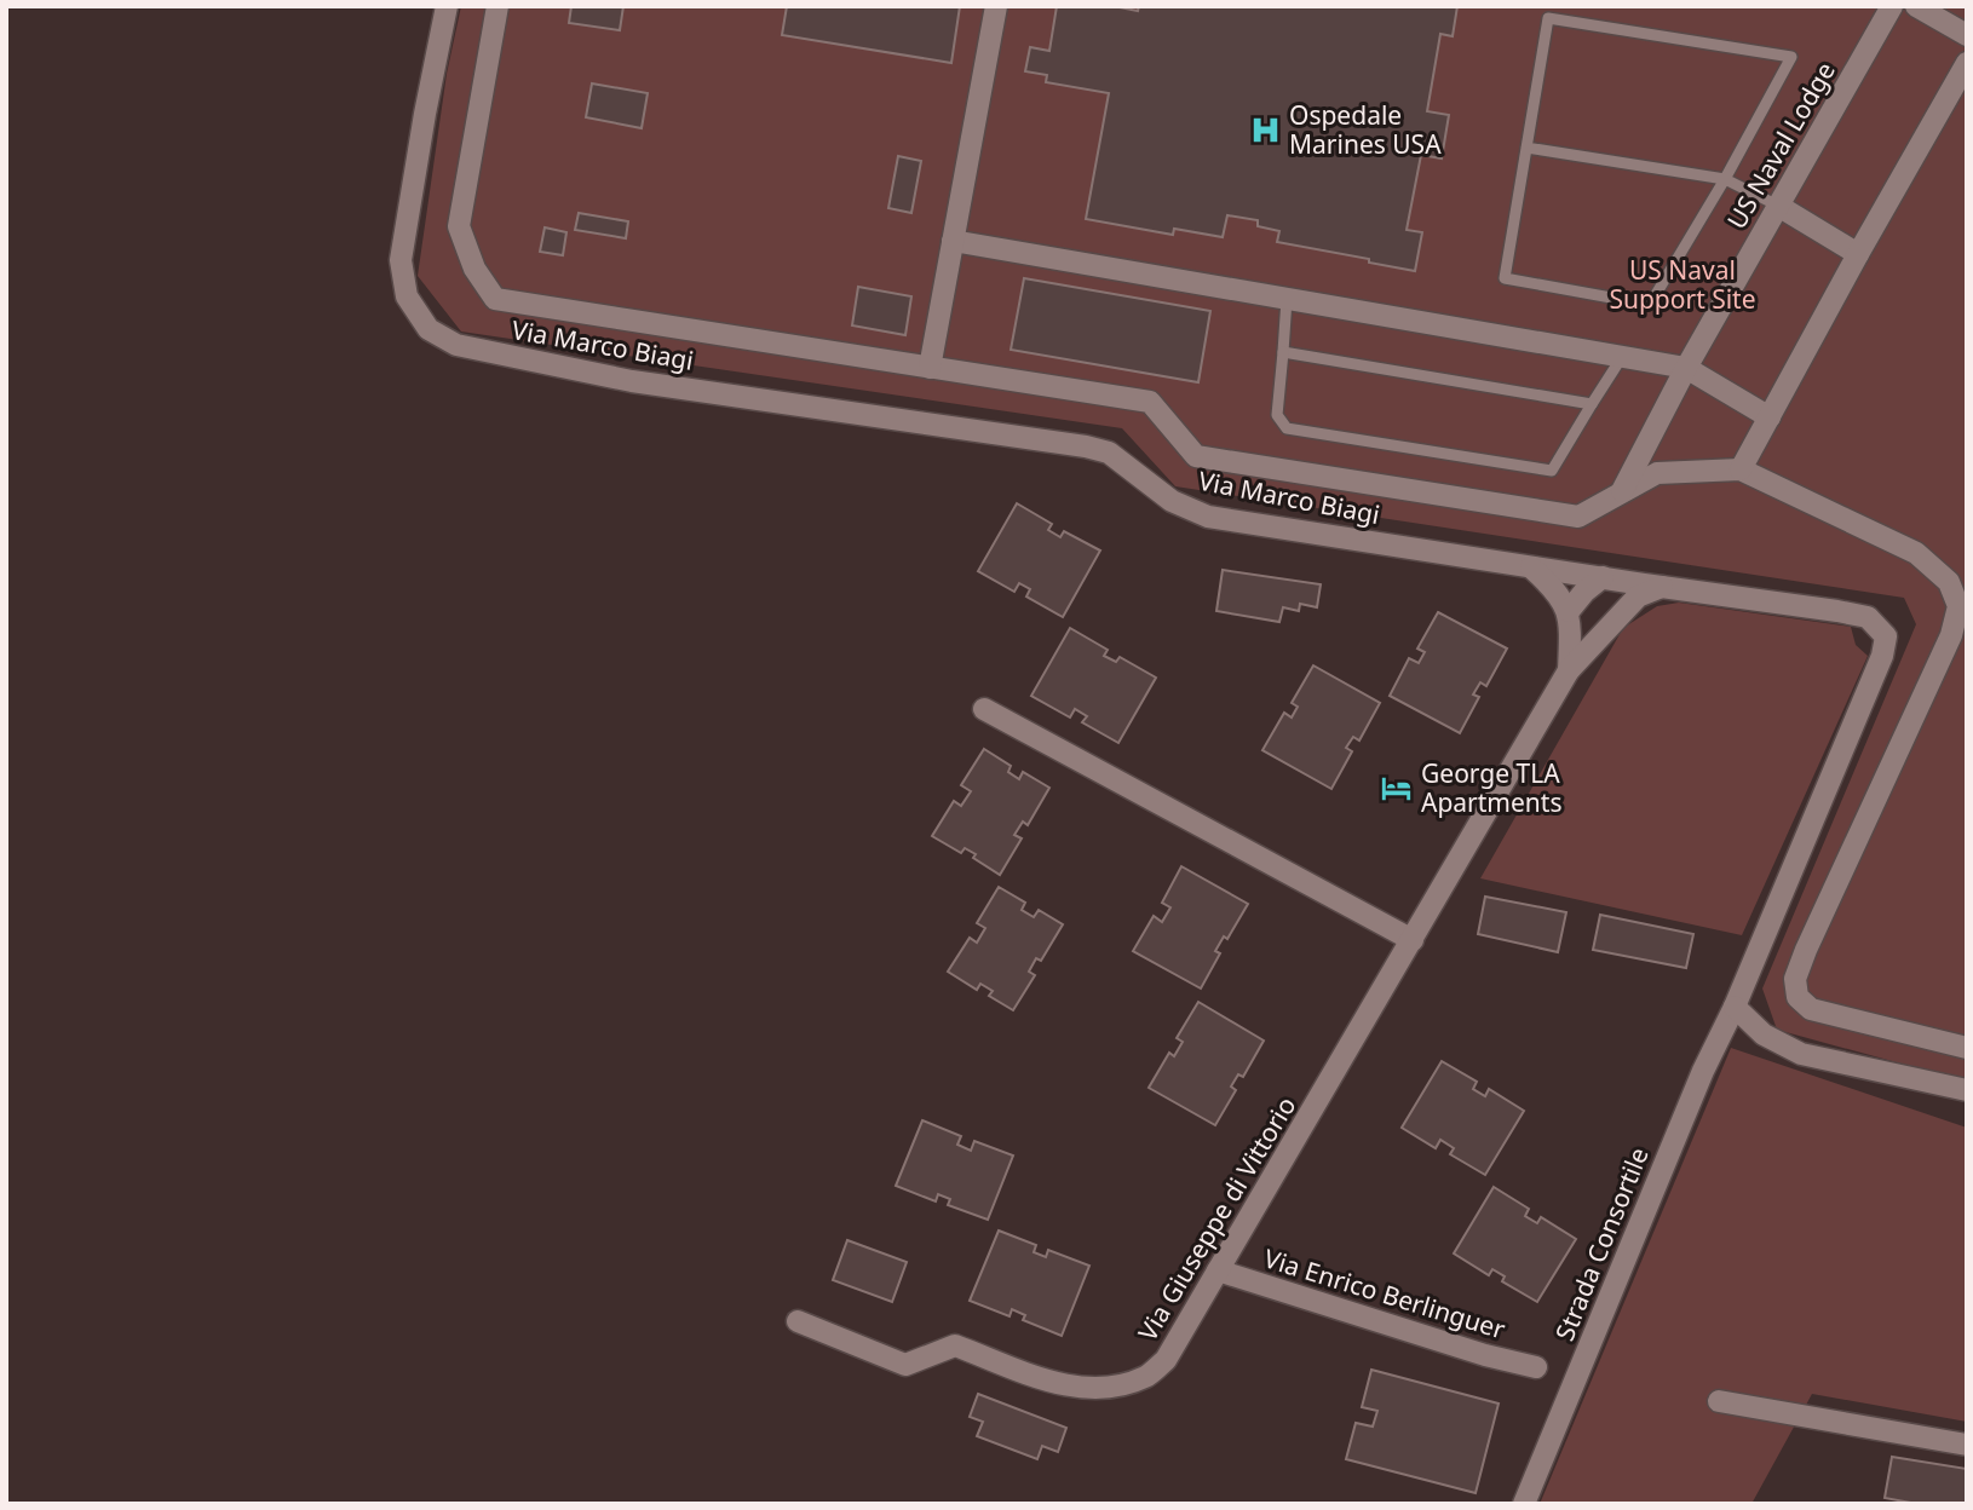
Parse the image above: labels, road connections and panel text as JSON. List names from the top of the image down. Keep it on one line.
{"streets":{"street":["US Naval Lodge","Via Marco Biagi","Via Giuseppe di Vittorio","Strada Consortile","Via Enrico Berlinguer"]},"crossings":[["Via Marco Biagi","Via Giuseppe di Vittorio"],["Via Marco Biagi","Strada Consortile"],["Via Giuseppe di Vittorio","Via Enrico Berlinguer"]],"parks":["US Naval Support Site"],"places":{"hospital":["Ospedale Marines USA"],"hotel":["George TLA Apartments"]}}
